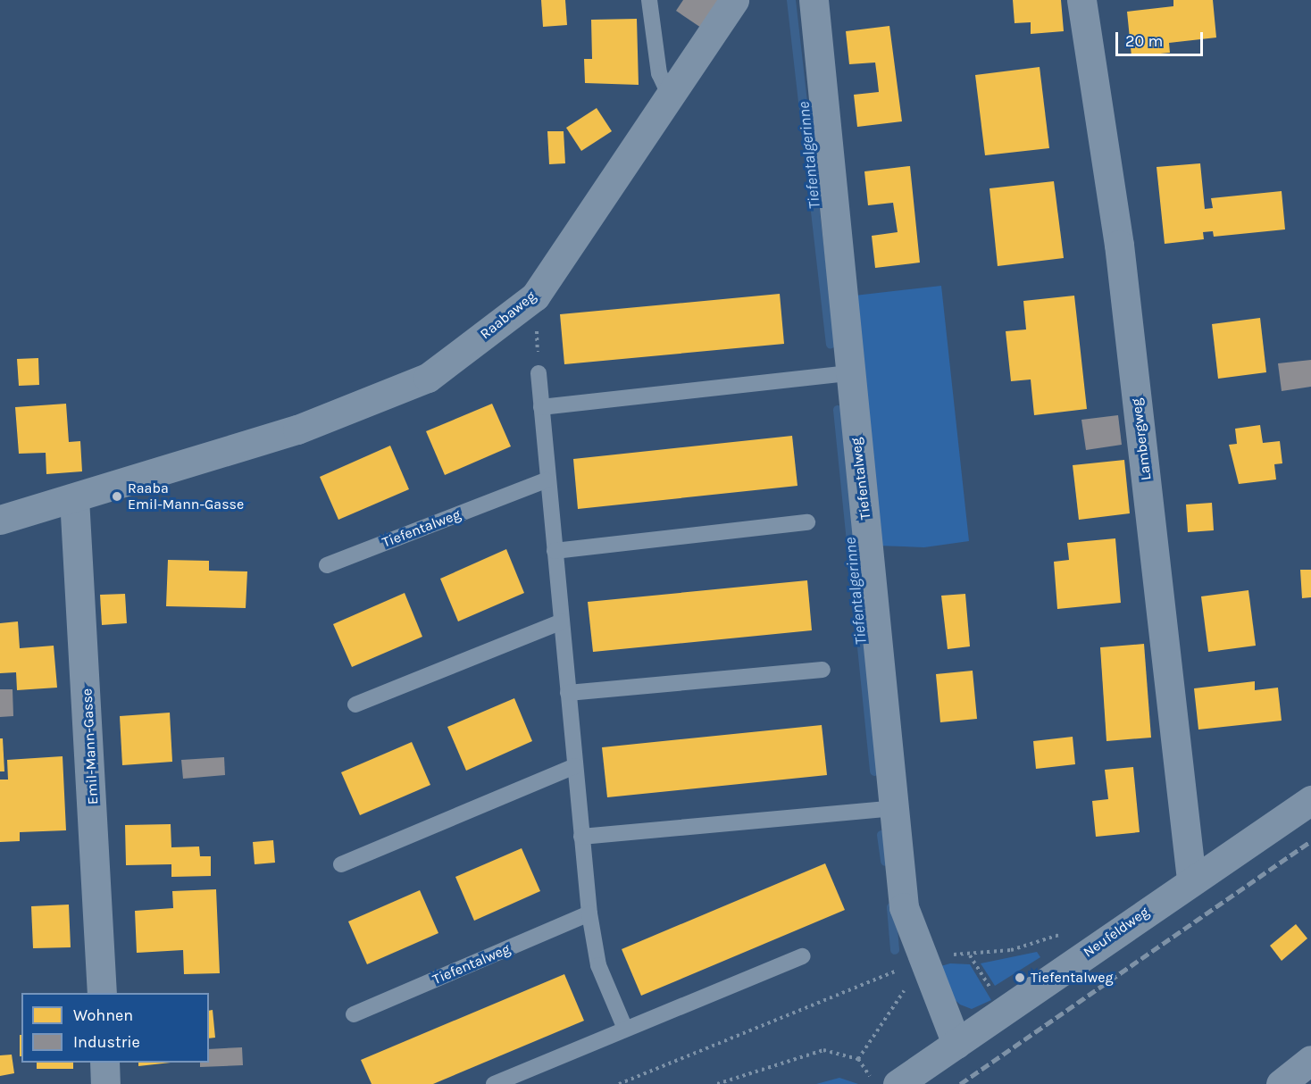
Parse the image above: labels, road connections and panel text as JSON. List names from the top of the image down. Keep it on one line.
{"streets":{"street":["Raabaweg","Lambergweg","Tiefentalweg","Emil-Mann-Gasse","Neufeldweg"]},"crossings":[["Raabaweg","Emil-Mann-Gasse"],["Lambergweg","Neufeldweg"],["Tiefentalweg","Neufeldweg"]],"water":["Tiefentalgerinne"],"places":["Raaba Emil-Mann-Gasse","Tiefentalweg"],"legend":["Wohnen","Industrie"],"scale_bar":"20 m"}
